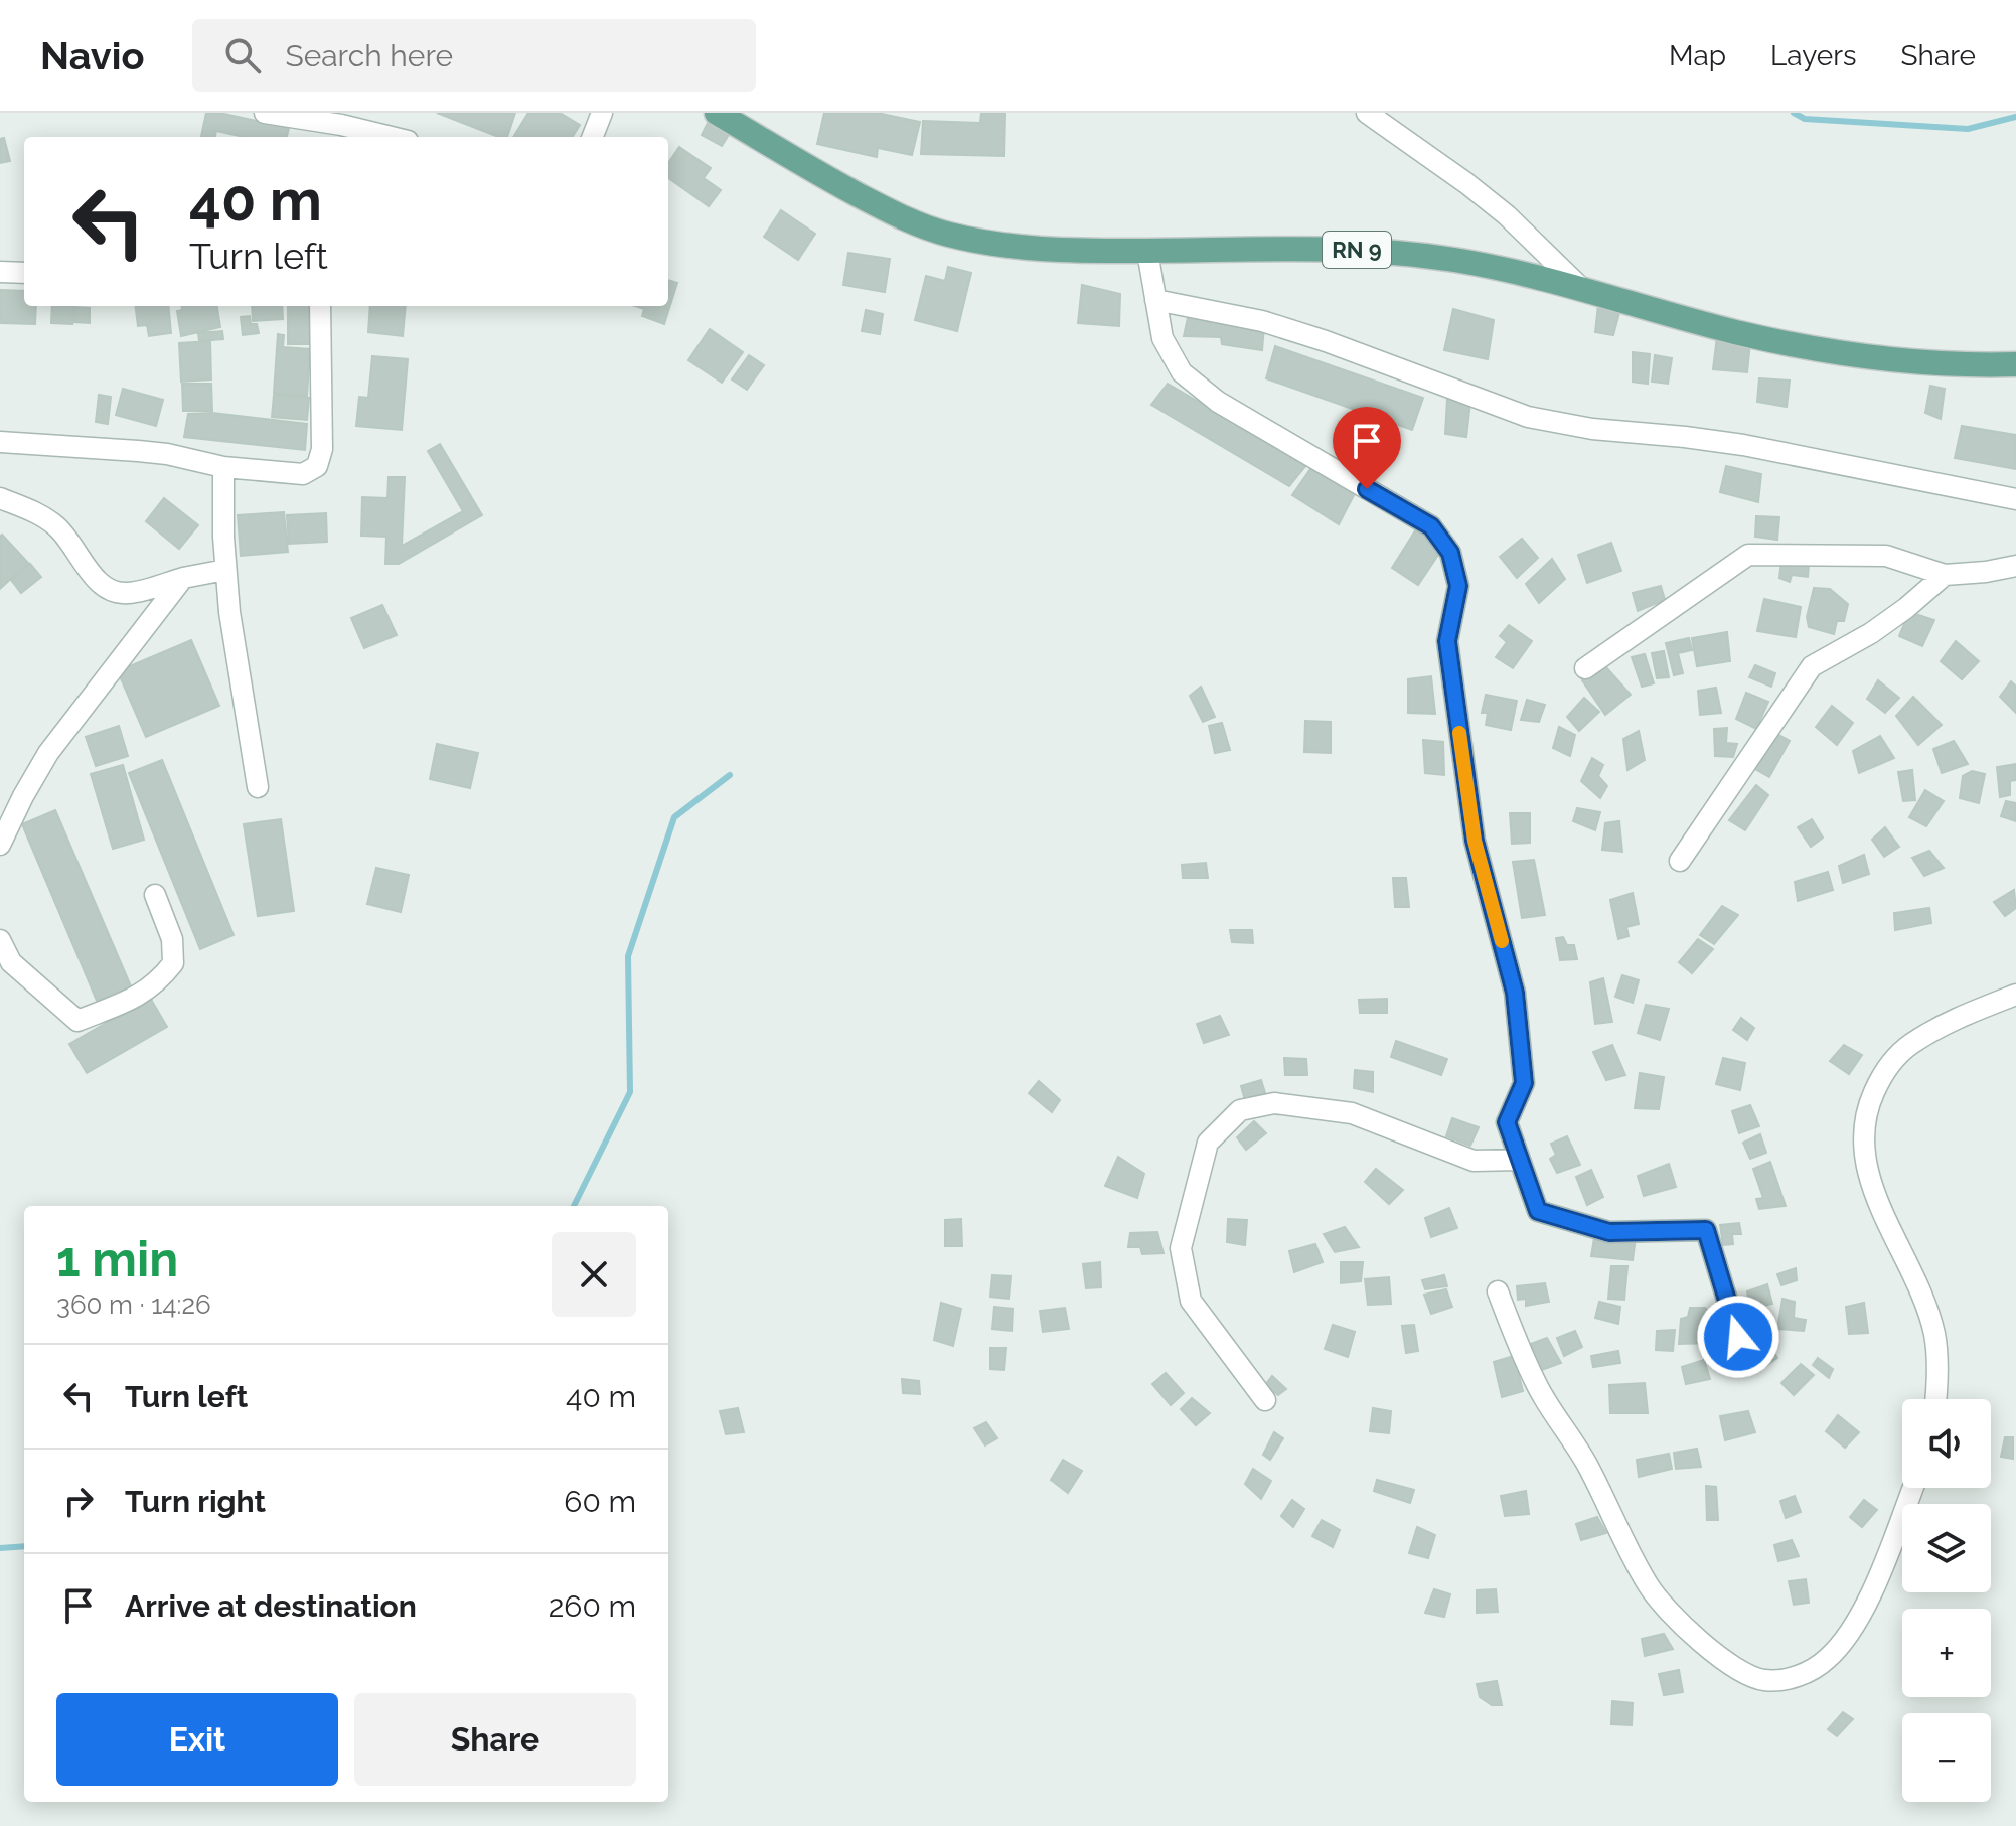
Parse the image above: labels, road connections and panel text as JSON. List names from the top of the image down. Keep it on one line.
{"streets":{"main road":["RN 9"]},"page":{"header":"Navio","search":"Search here","nav":["Map","Layers","Share"],"turn":["40 m","Turn left"],"heading":["1 min","360 m · 14:26"],"list":[{"name":"Turn left","value":"40 m"},{"name":"Turn right","value":"60 m"},{"name":"Arrive at destination","value":"260 m"}],"map_buttons":["+","−"],"buttons":["Exit","Share"]}}
